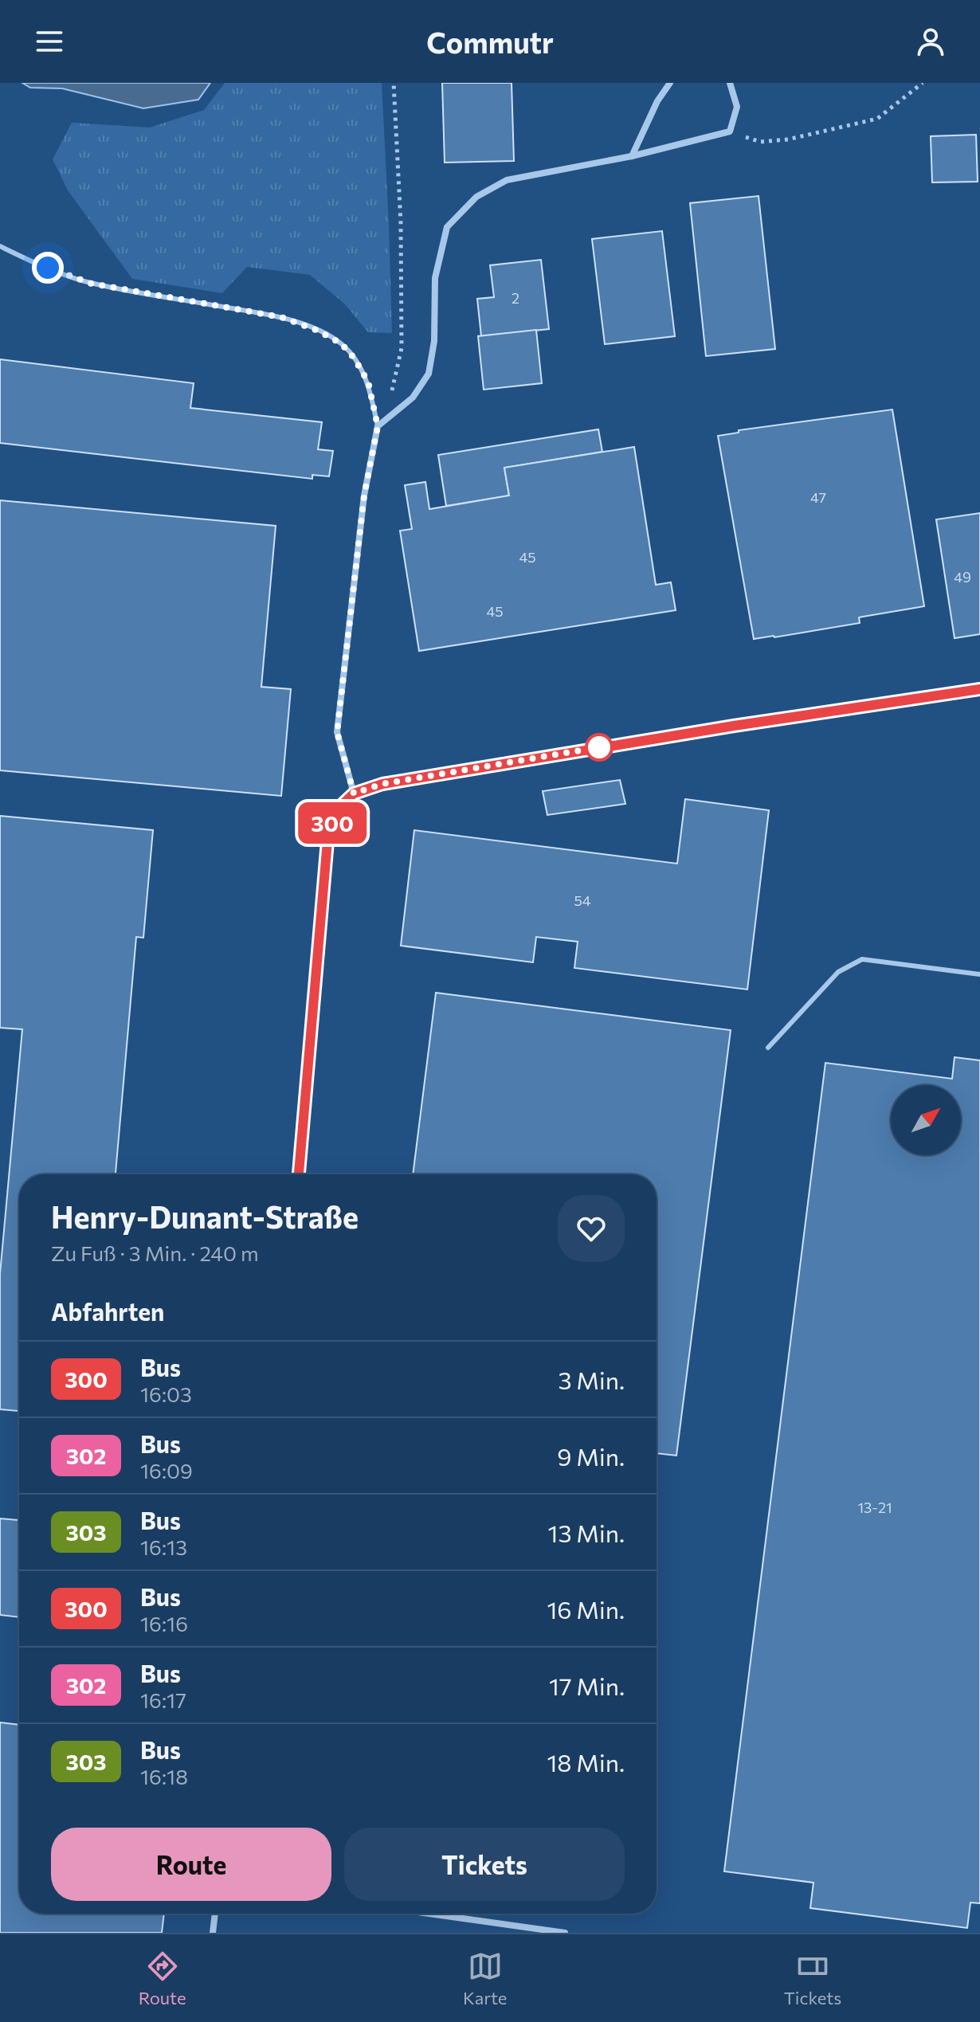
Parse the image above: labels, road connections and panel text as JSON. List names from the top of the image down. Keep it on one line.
{"lines":["bus line 300"],"house_numbers":["2","47","45","49","45","54","13-21"],"north":"top right","page":{"header":"Commutr","on_map":"300","heading":[["Henry-Dunant-Straße","Zu Fuß · 3 Min. · 240 m"],"Abfahrten"],"list":[{"mark":"300","name":"Bus","note":"16:03","value":"3 Min."},{"mark":"302","name":"Bus","note":"16:09","value":"9 Min."},{"mark":"303","name":"Bus","note":"16:13","value":"13 Min."},{"mark":"300","name":"Bus","note":"16:16","value":"16 Min."},{"mark":"302","name":"Bus","note":"16:17","value":"17 Min."},{"mark":"303","name":"Bus","note":"16:18","value":"18 Min."}],"buttons":["Route","Tickets"],"tabs":["Route","Karte","Tickets"]}}
